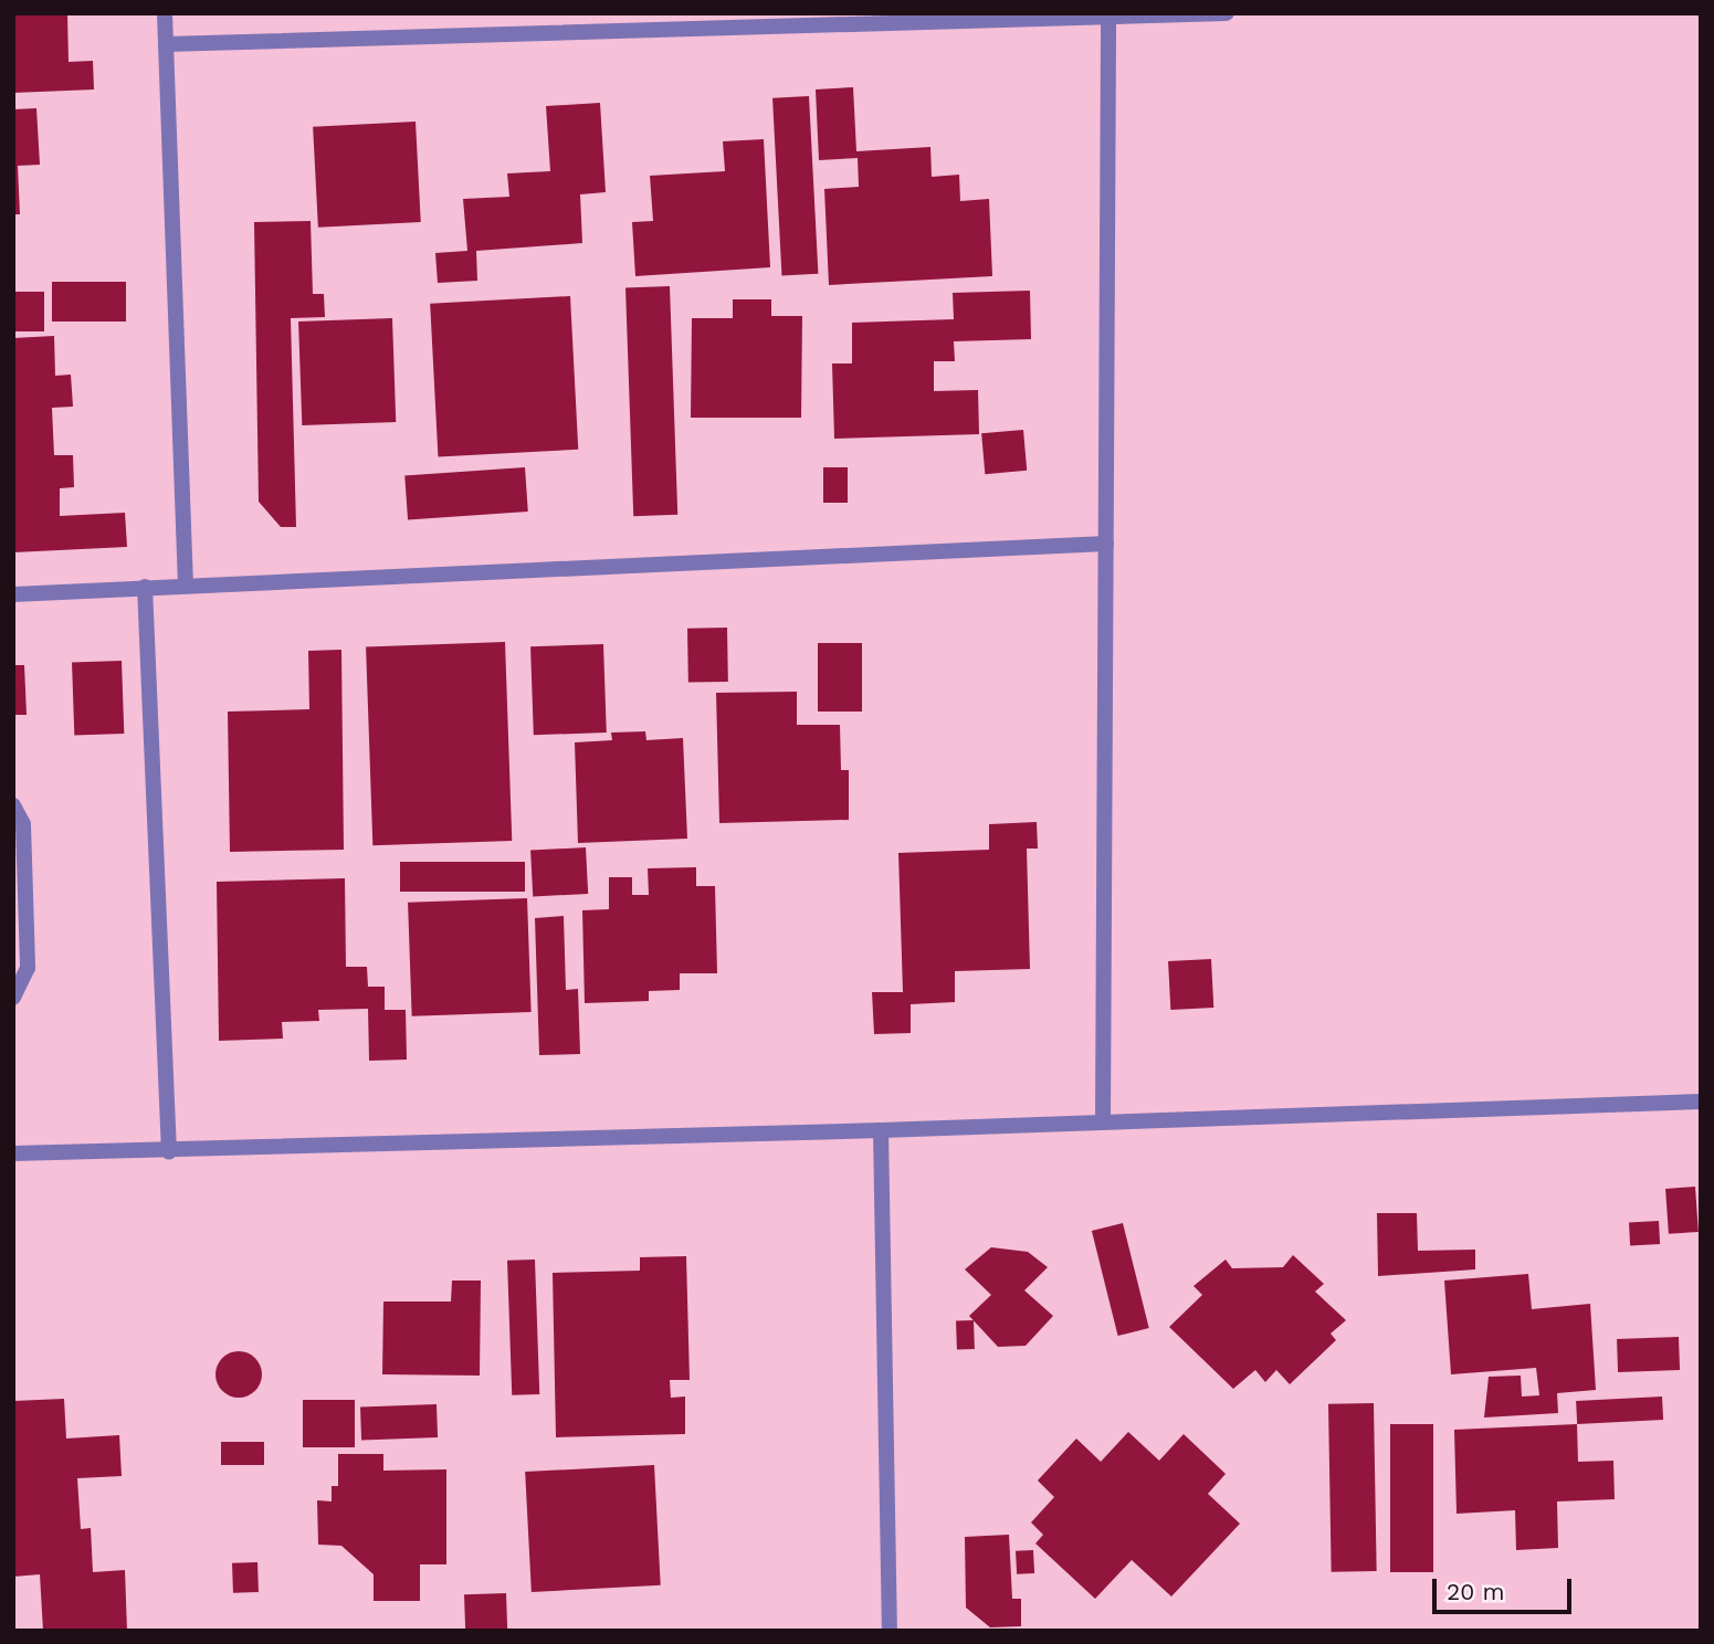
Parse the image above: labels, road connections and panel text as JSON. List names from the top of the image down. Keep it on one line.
{"scale_bar":"20 m"}
